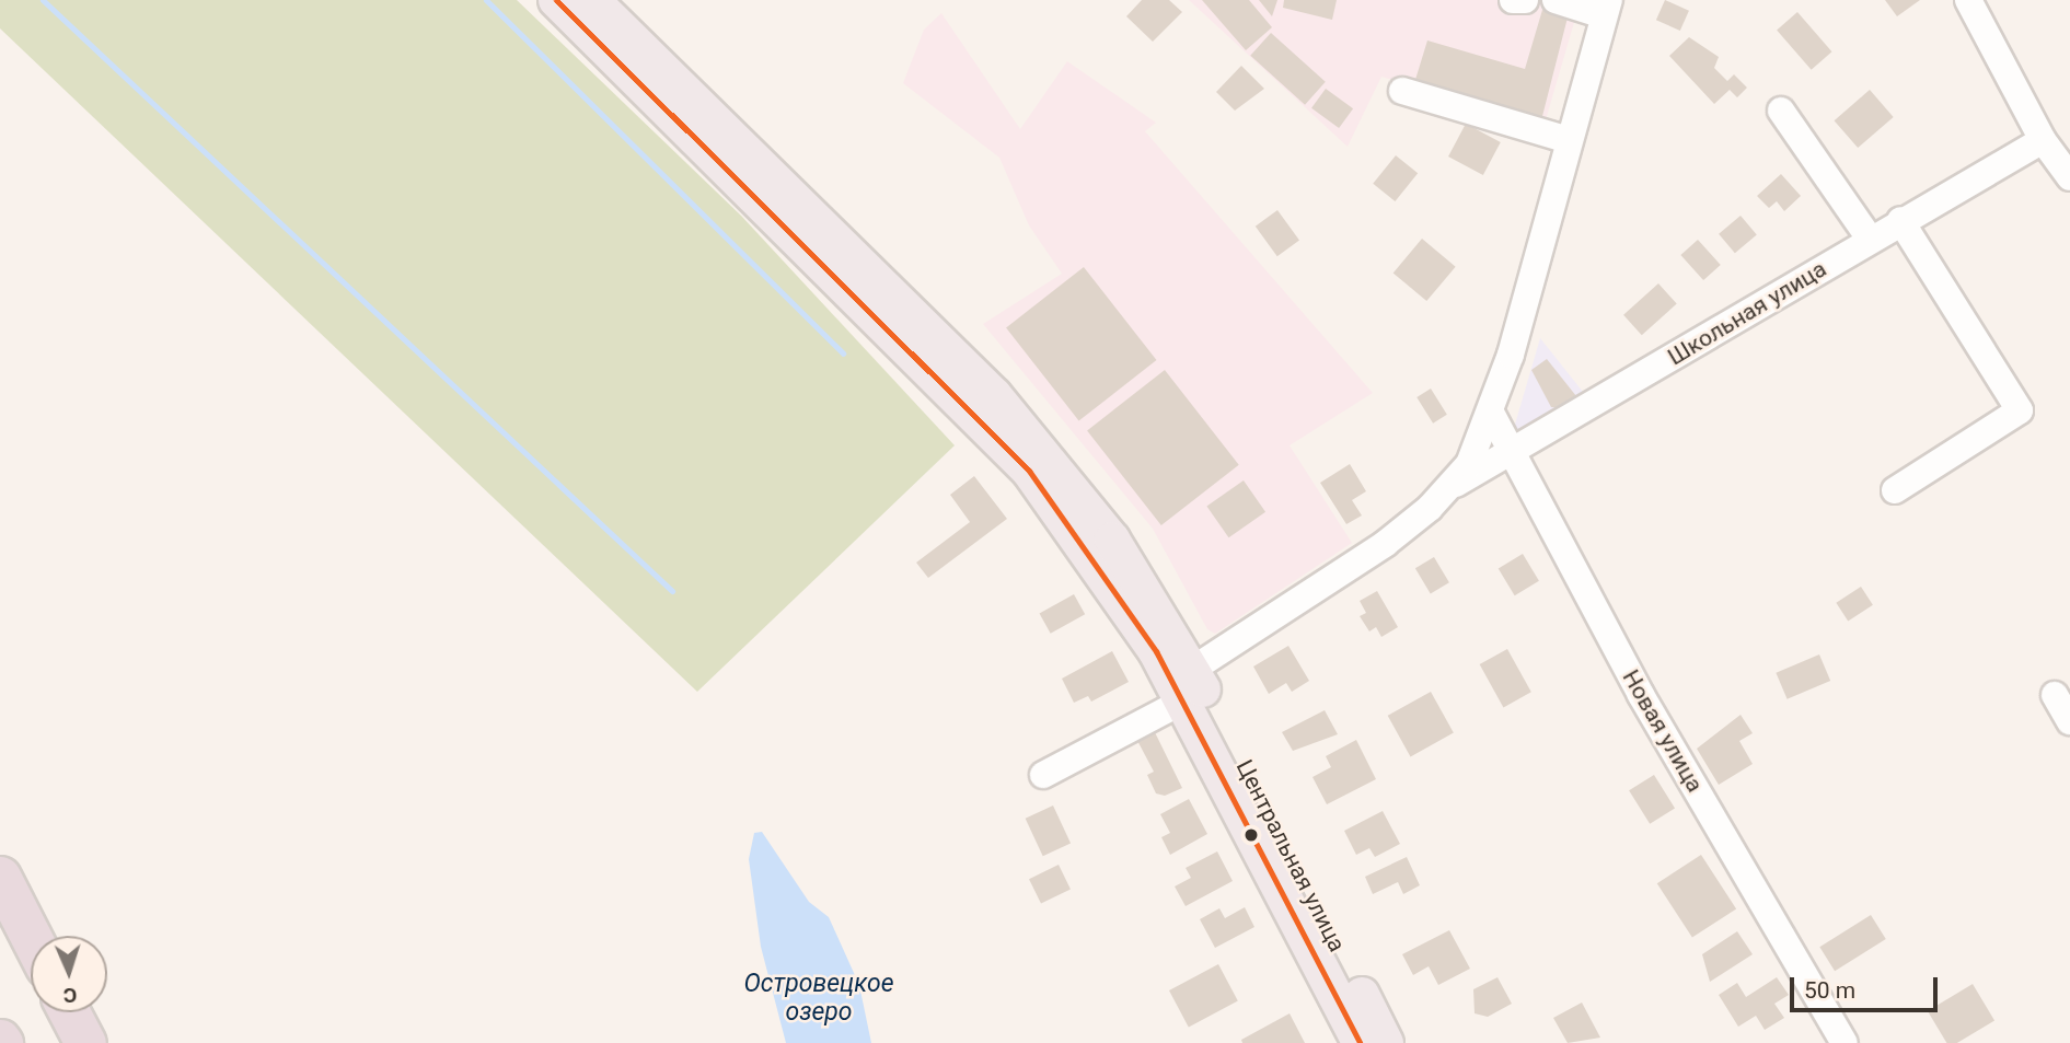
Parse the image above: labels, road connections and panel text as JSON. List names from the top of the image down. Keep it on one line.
{"streets":{"main road":["Центральная улица"],"street":["Школьная улица","Новая улица"]},"crossings":[["Школьная улица","Новая улица"]],"water":["Островецкое озеро"],"scale_bar":"50 m","north":"bottom"}
